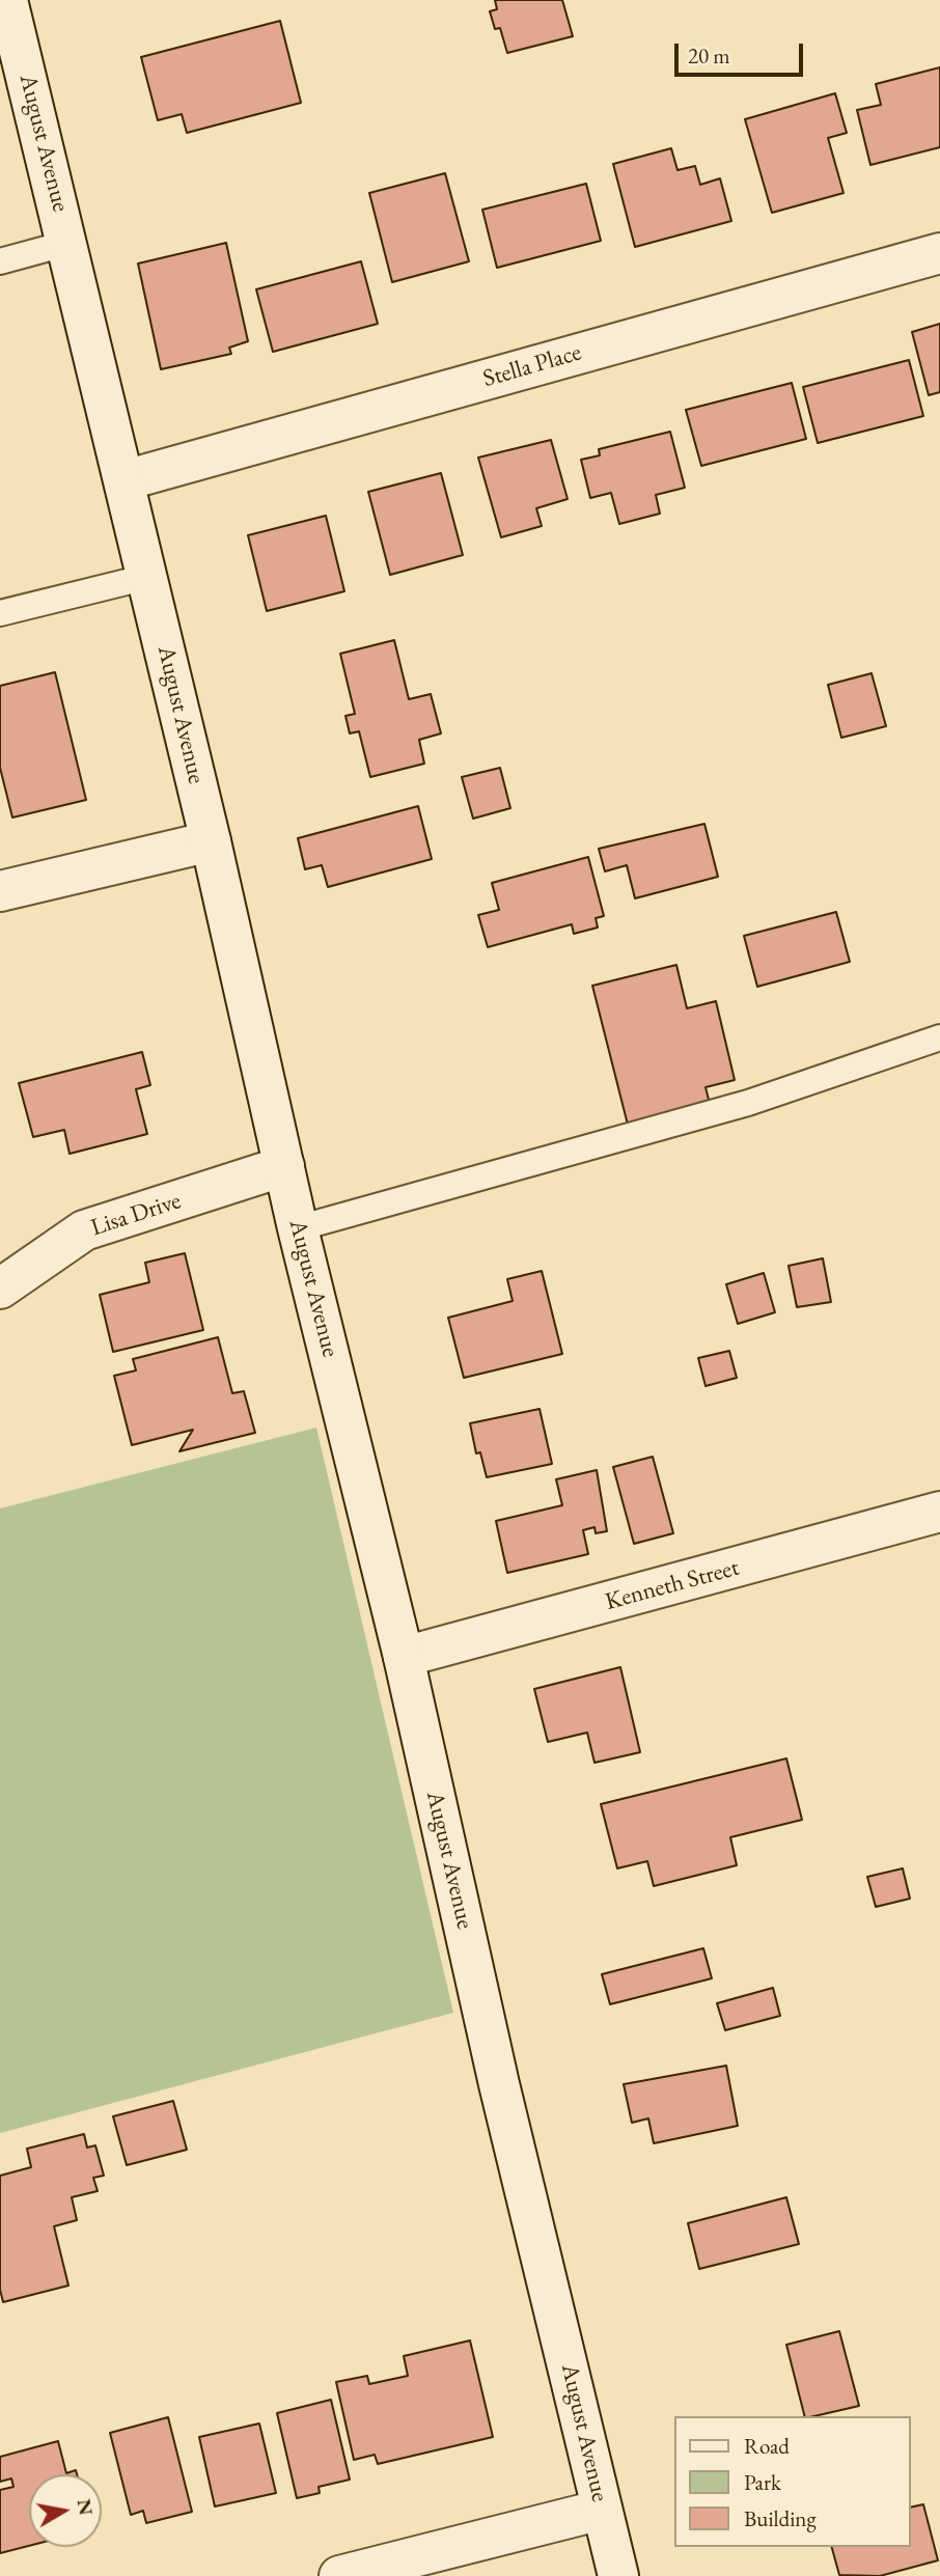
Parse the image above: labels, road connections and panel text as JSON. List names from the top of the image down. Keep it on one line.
{"streets":{"street":["August Avenue","Stella Place","Lisa Drive","Kenneth Street"]},"crossings":[["August Avenue","Stella Place"],["August Avenue","Lisa Drive"],["August Avenue","Kenneth Street"]],"legend":["Road","Park","Building"],"scale_bar":"20 m","north":"right"}
